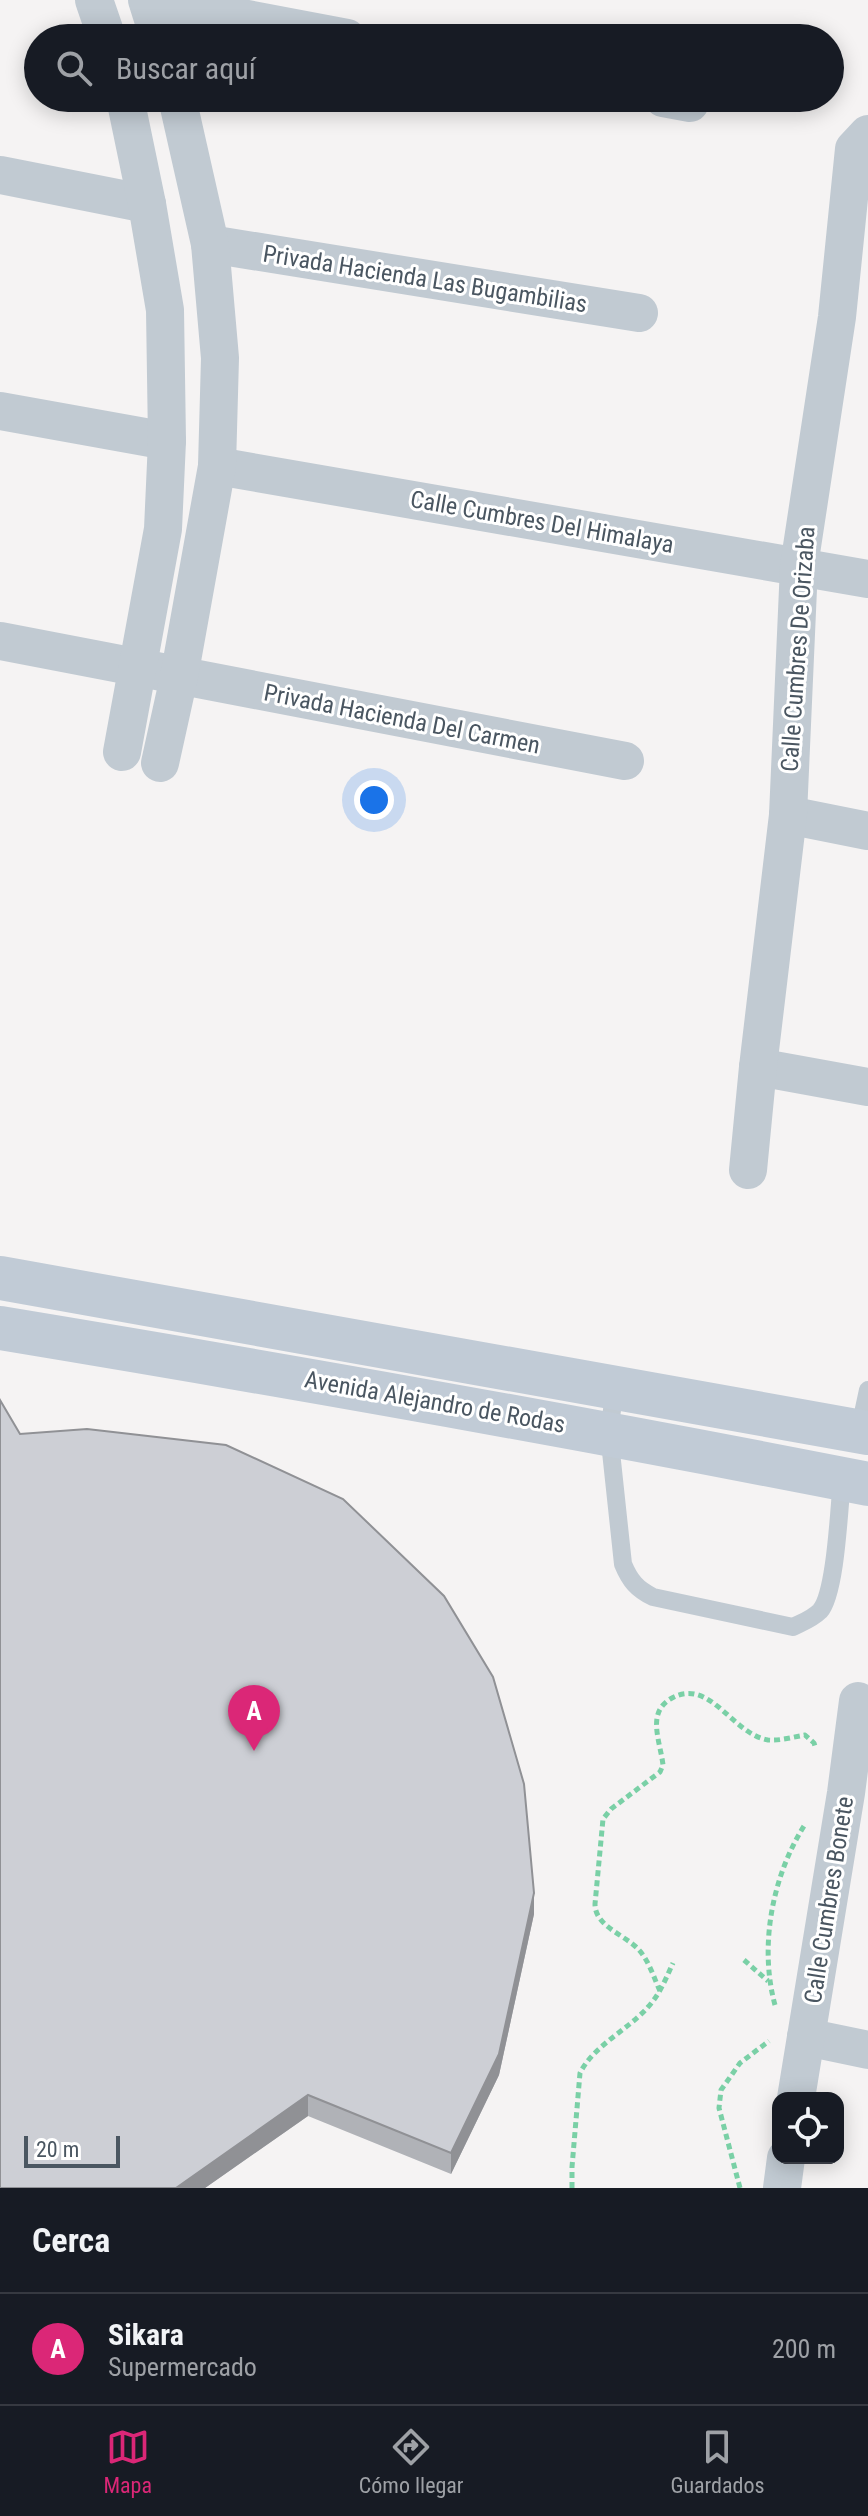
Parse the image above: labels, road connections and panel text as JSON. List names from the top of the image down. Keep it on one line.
{"streets":{"street":["Privada Hacienda Las Bugambilias","Calle Cumbres Del Himalaya","Calle Cumbres De Orizaba","Privada Hacienda Del Carmen","Avenida Alejandro de Rodas","Calle Cumbres Bonete"]},"crossings":[["Calle Cumbres Del Himalaya","Calle Cumbres De Orizaba"]],"scale_bar":"20 m","page":{"search":"Buscar aquí","pins":"A","scale":"20 m","heading":"Cerca","list":[{"mark":"A","name":"Sikara","note":"Supermercado","value":"200 m"}],"nav":["Mapa","Cómo llegar","Guardados"]}}
